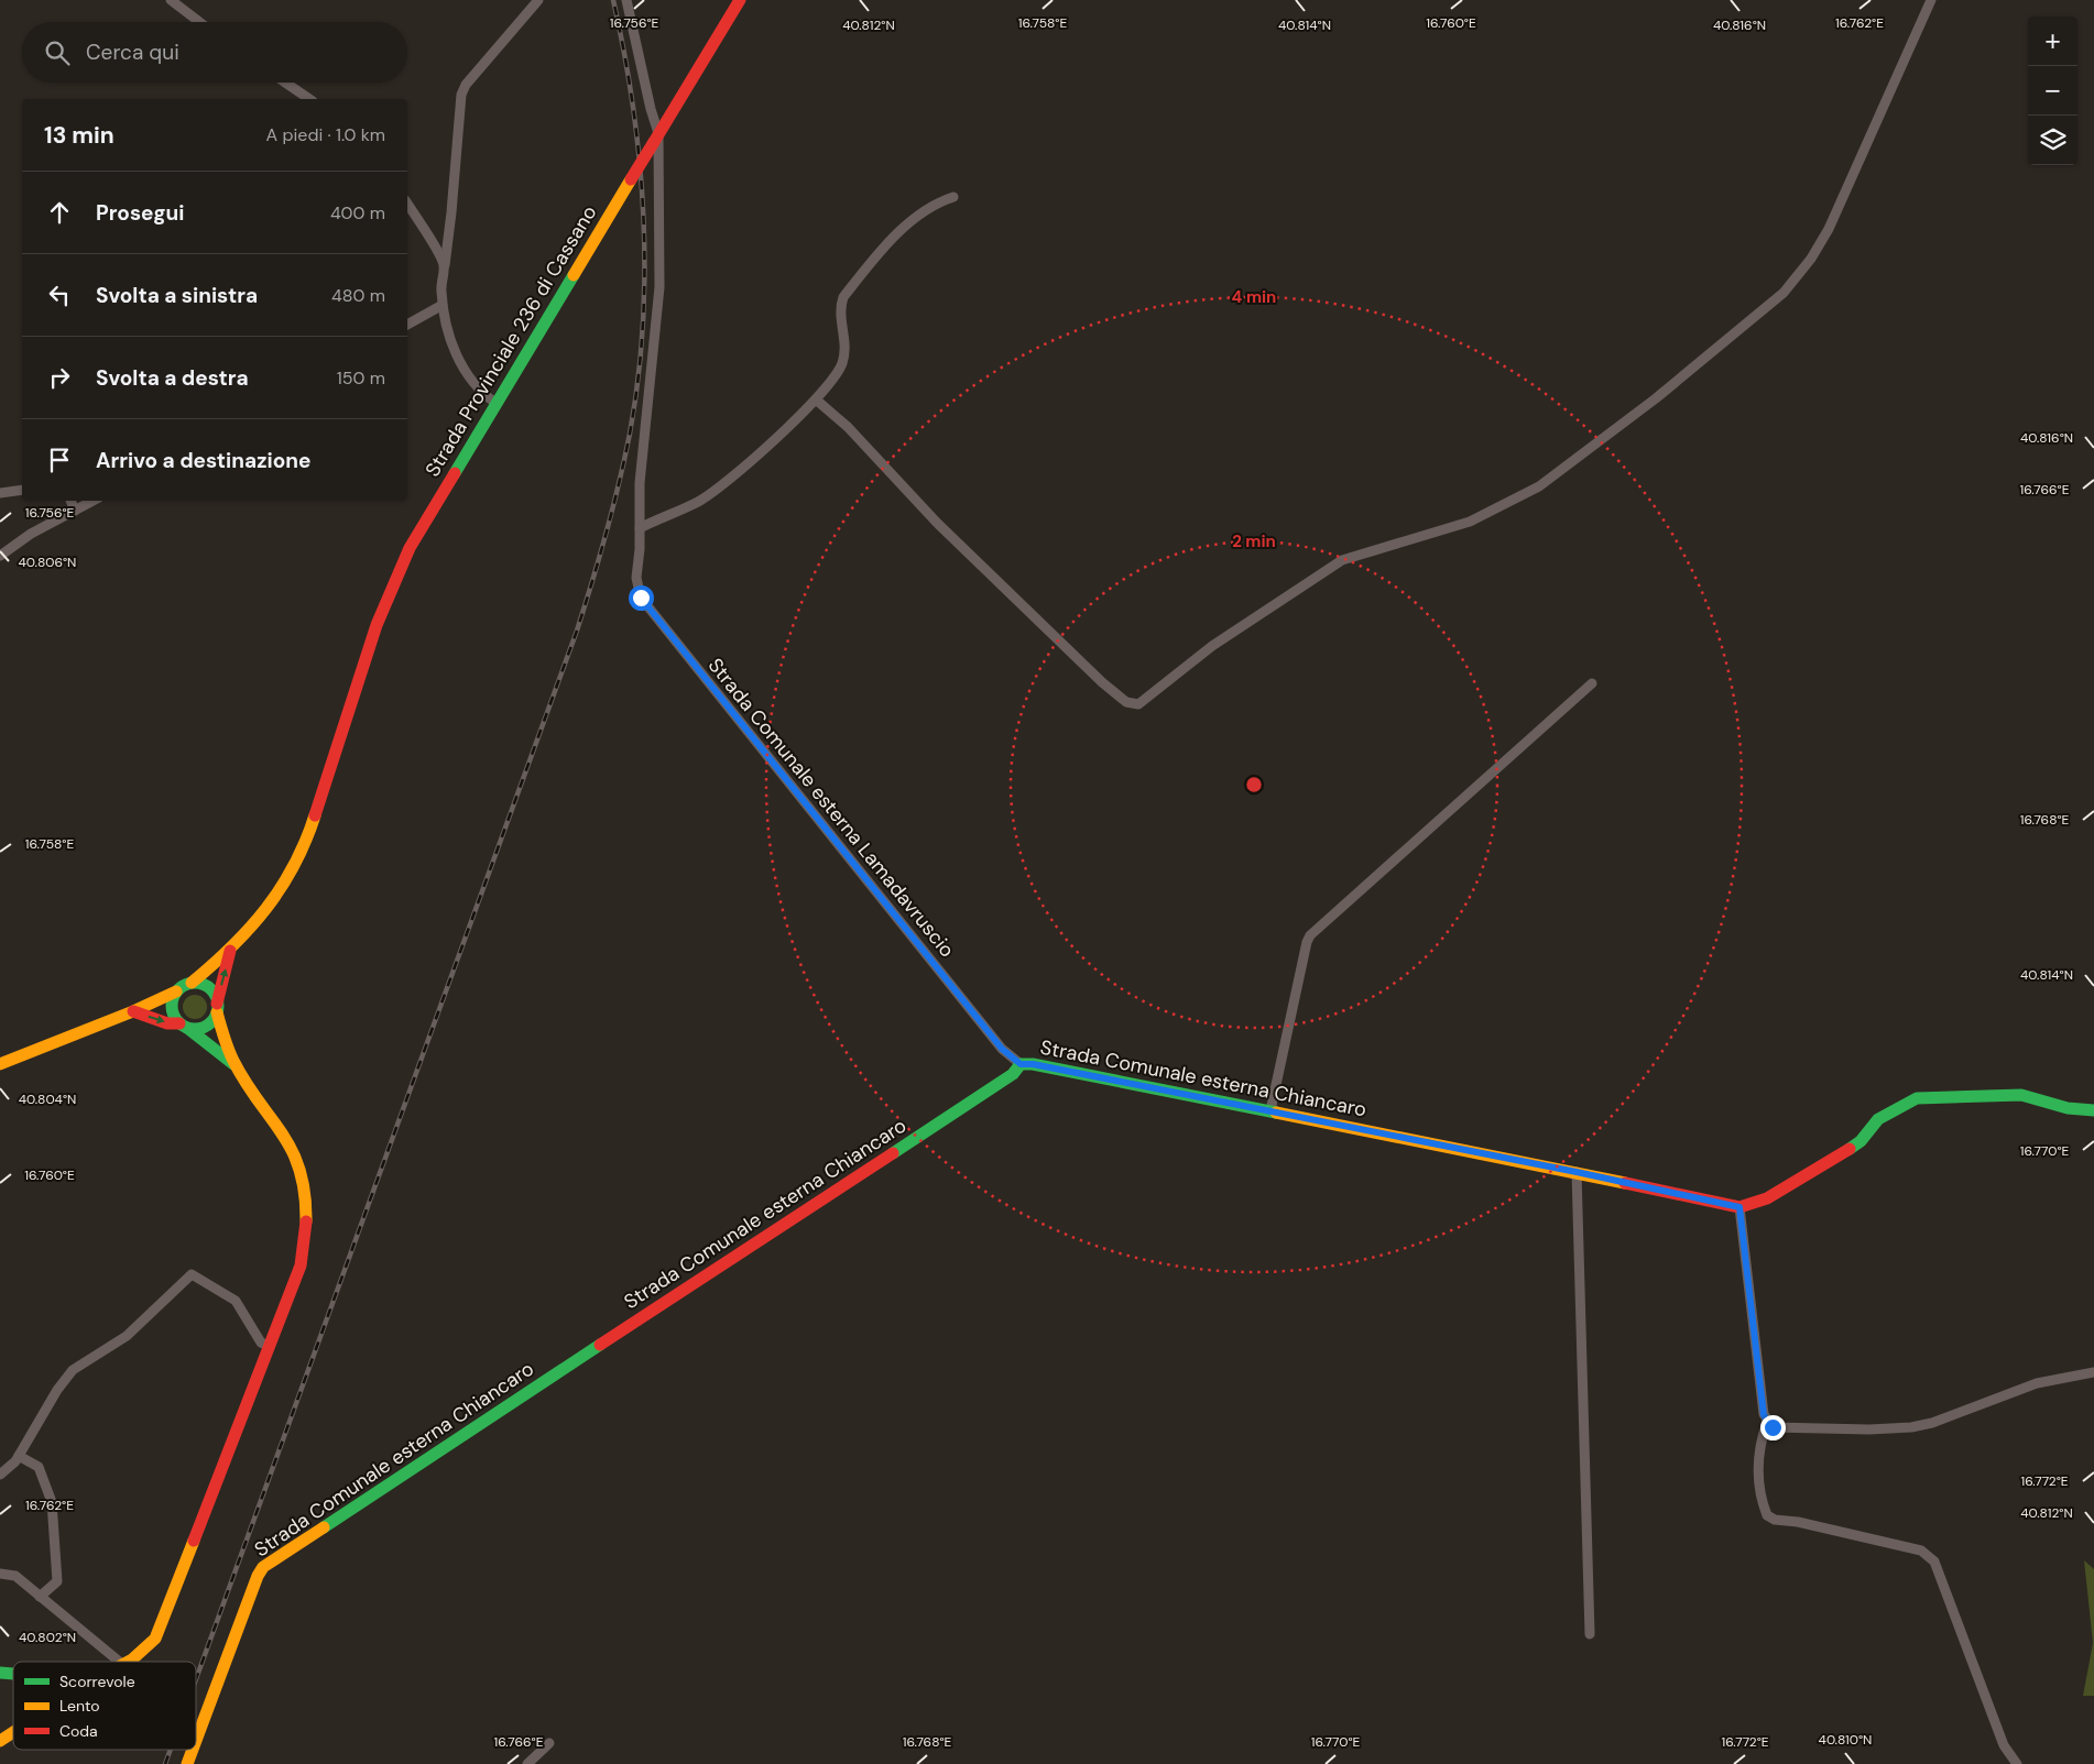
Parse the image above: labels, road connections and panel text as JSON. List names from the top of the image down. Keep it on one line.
{"streets":{"main road":["Strada Provinciale 236 di Cassano","Strada Comunale esterna Chiancaro"],"street":["Strada Comunale esterna Lamadavruscio"]},"crossings":[["Strada Provinciale 236 di Cassano","Strada Comunale esterna Lamadavruscio"],["Strada Comunale esterna Lamadavruscio","Strada Comunale esterna Chiancaro"]],"legend":["Scorrevole","Lento","Coda"],"page":{"map_buttons":["+","−"],"search":"Cerca qui","heading":["13 min","A piedi · 1.0 km"],"list":[["Prosegui","400 m"],["Svolta a sinistra","480 m"],["Svolta a destra","150 m"],"Arrivo a destinazione"]},"coordinates":["16.760°E","16.756°E","16.758°E","16.762°E","40.812°N","40.814°N","40.816°N","16.766°E","40.806°N","16.768°E","40.804°N","16.770°E","16.772°E","40.802°N","40.810°N"],"rings":["4 min","2 min"]}
